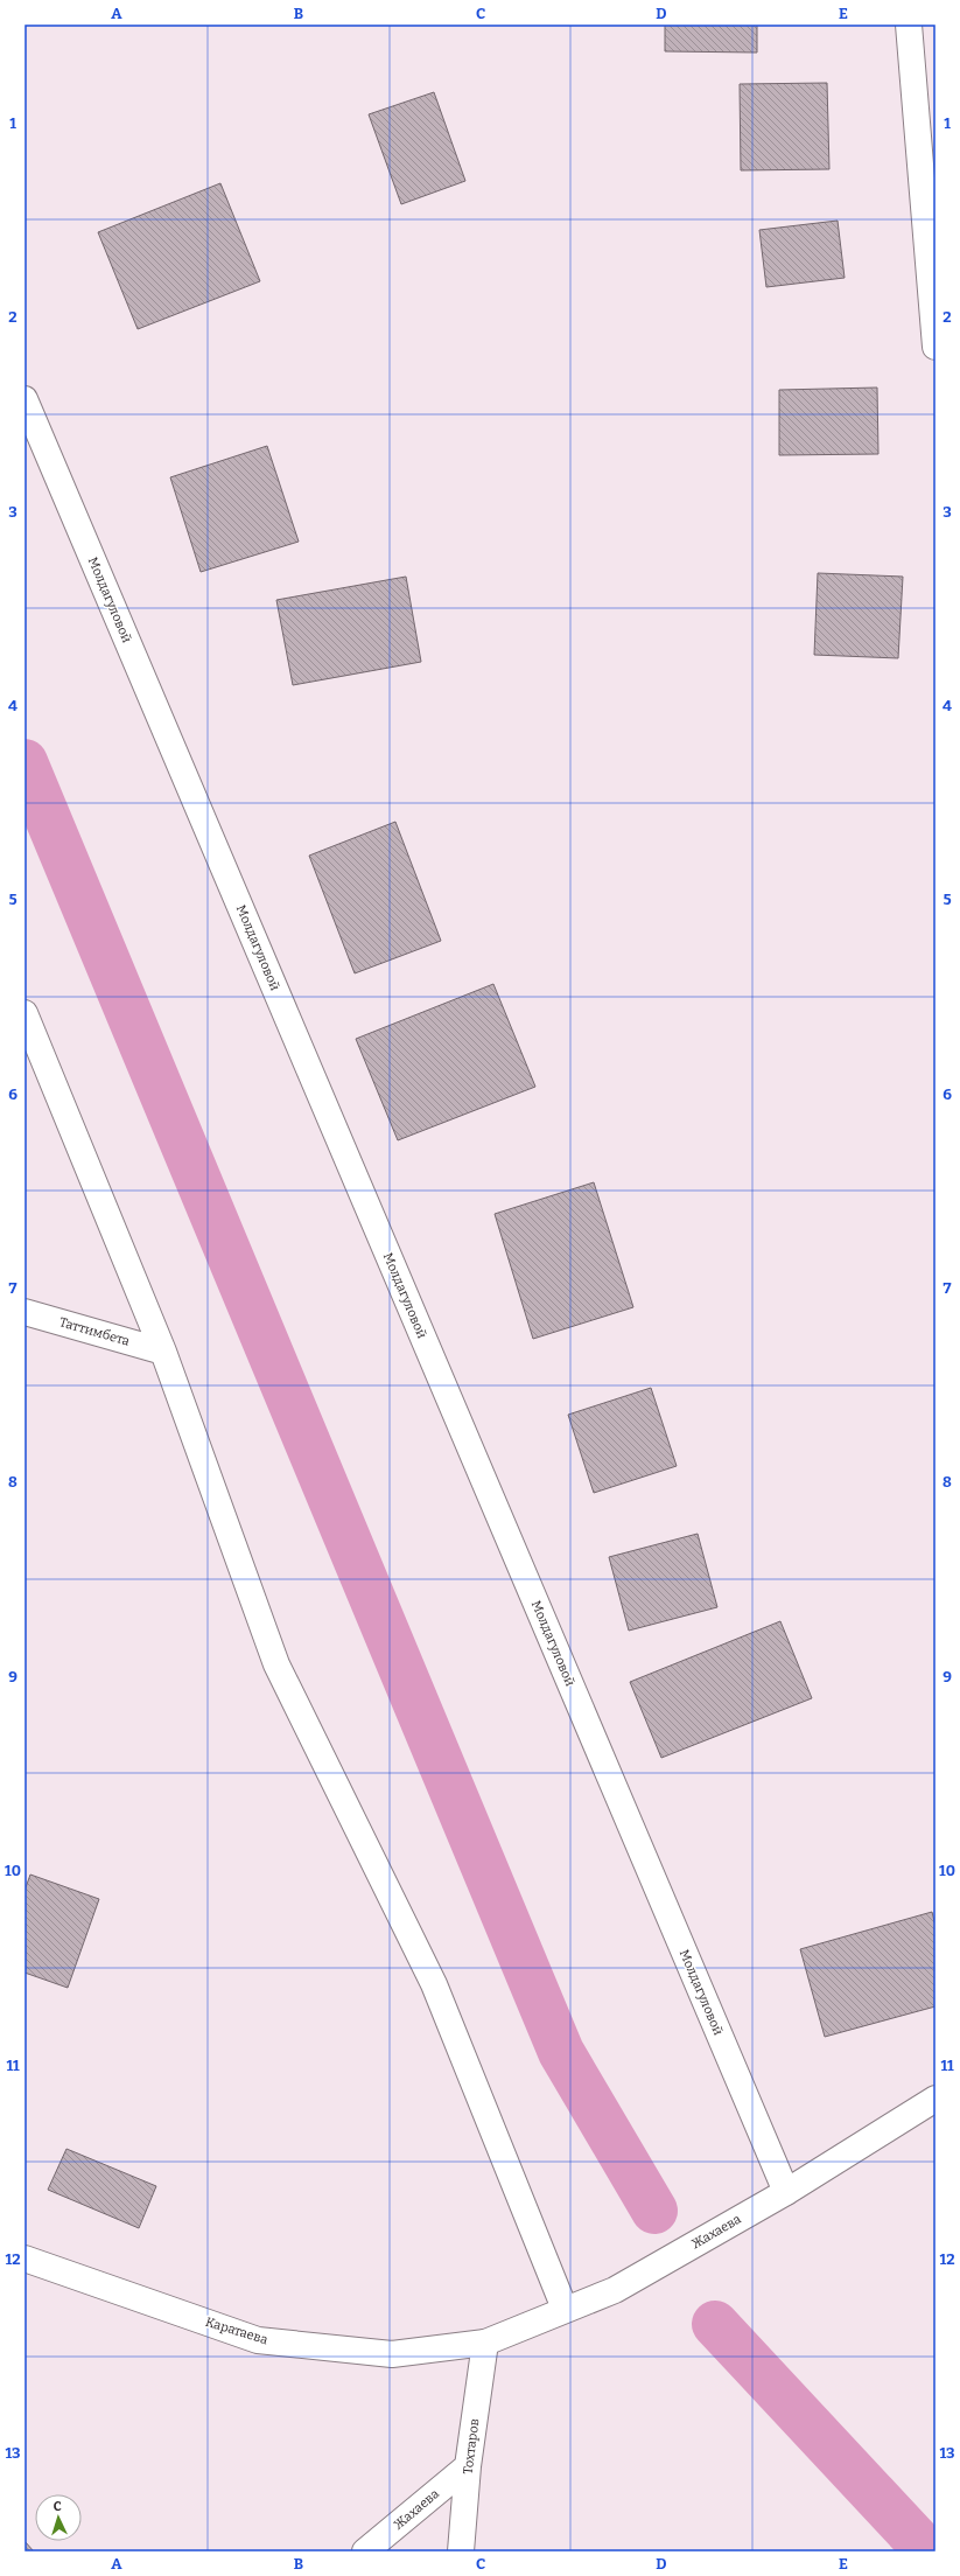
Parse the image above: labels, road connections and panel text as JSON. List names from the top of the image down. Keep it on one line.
{"streets":{"street":["Молдагуловой","Таттимбета","Жахаева","Каратаева","Тохтаров"]},"crossings":[["Молдагуловой","Жахаева"],["Жахаева","Каратаева"],["Жахаева","Тохтаров"],["Каратаева","Тохтаров"]],"north":"top","grid":{"columns":["A","B","C","D","E"],"rows":["1","2","3","4","5","6","7","8","9","10","11","12","13"]}}
